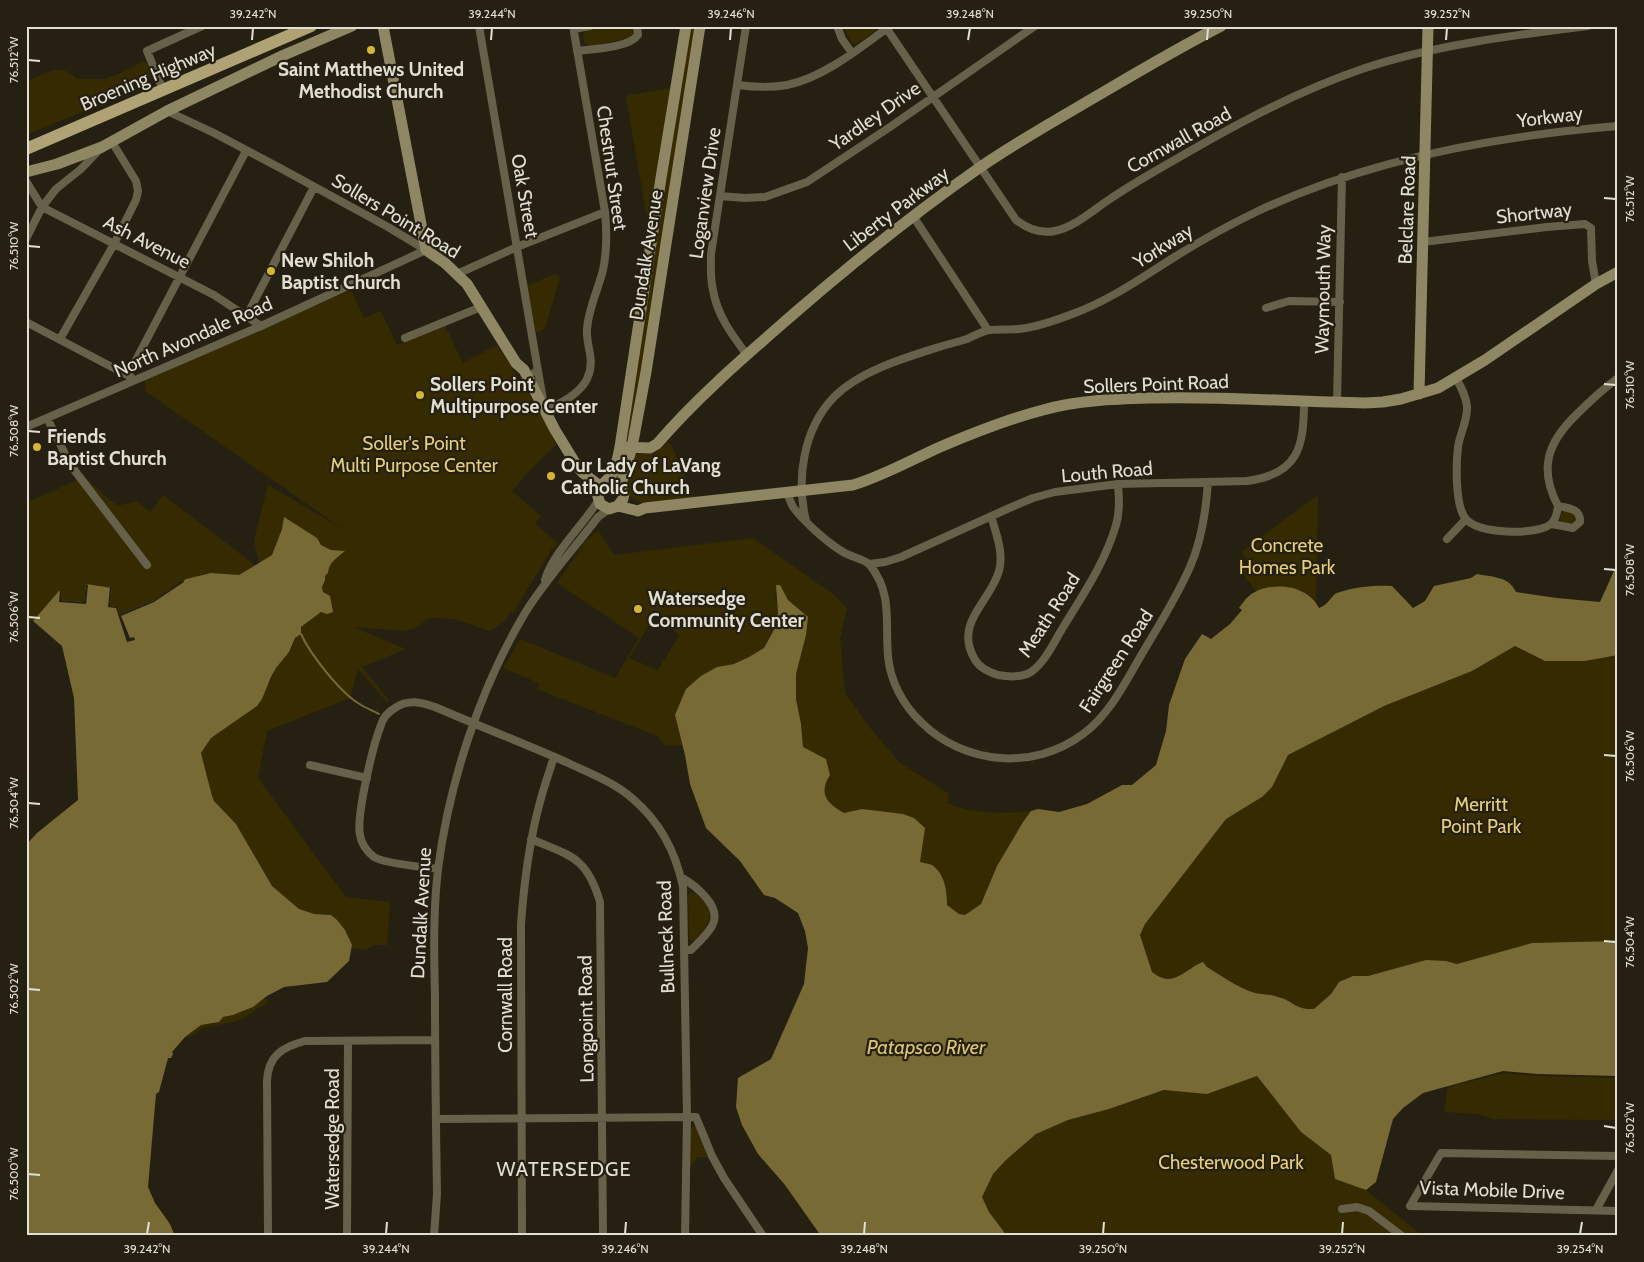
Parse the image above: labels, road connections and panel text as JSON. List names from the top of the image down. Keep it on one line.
{"streets":{"main road":["Broening Highway","Liberty Parkway","Belclare Road","Sollers Point Road","Dundalk Avenue"],"street":["Yardley Drive","Yorkway","Cornwall Road","Chestnut Street","Loganview Drive","Oak Street","Shortway","Ash Avenue","Waymouth Way","North Avondale Road","Louth Road","Meath Road","Fairgreen Road","Bullneck Road","Longpoint Road","Watersedge Road","Vista Mobile Drive"]},"crossings":[["Yardley Drive","Cornwall Road"],["Yardley Drive","Loganview Drive"],["Yorkway","Belclare Road"],["Yorkway","Sollers Point Road"],["Yorkway","Waymouth Way"],["Cornwall Road","Liberty Parkway"],["Cornwall Road","Belclare Road"],["Cornwall Road","Bullneck Road"],["Cornwall Road","Longpoint Road"],["Chestnut Street","Oak Street"],["Chestnut Street","Sollers Point Road"],["Loganview Drive","Liberty Parkway"],["Oak Street","Sollers Point Road"],["Liberty Parkway","Dundalk Avenue"],["Belclare Road","Shortway"],["Belclare Road","Sollers Point Road"],["Shortway","Sollers Point Road"],["Sollers Point Road","Dundalk Avenue"],["Sollers Point Road","Waymouth Way"],["Sollers Point Road","North Avondale Road"],["Sollers Point Road","Louth Road"],["Ash Avenue","North Avondale Road"],["Dundalk Avenue","Bullneck Road"],["Louth Road","Meath Road"],["Louth Road","Fairgreen Road"]],"districts":["WATERSEDGE"],"water":["Patapsco River"],"parks":["Soller's Point Multi Purpose Center","Concrete Homes Park","Merritt Point Park","Chesterwood Park"],"places":["Saint Matthews United Methodist Church","New Shiloh Baptist Church","Sollers Point Multipurpose Center","Friends Baptist Church","Our Lady of LaVang Catholic Church","Watersedge Community Center"],"coordinates":["39.242°N","39.244°N","39.246°N","39.248°N","39.250°N","39.252°N","76.512°W","76.510°W","76.508°W","76.506°W","76.504°W","76.502°W","76.500°W","39.254°N"]}
